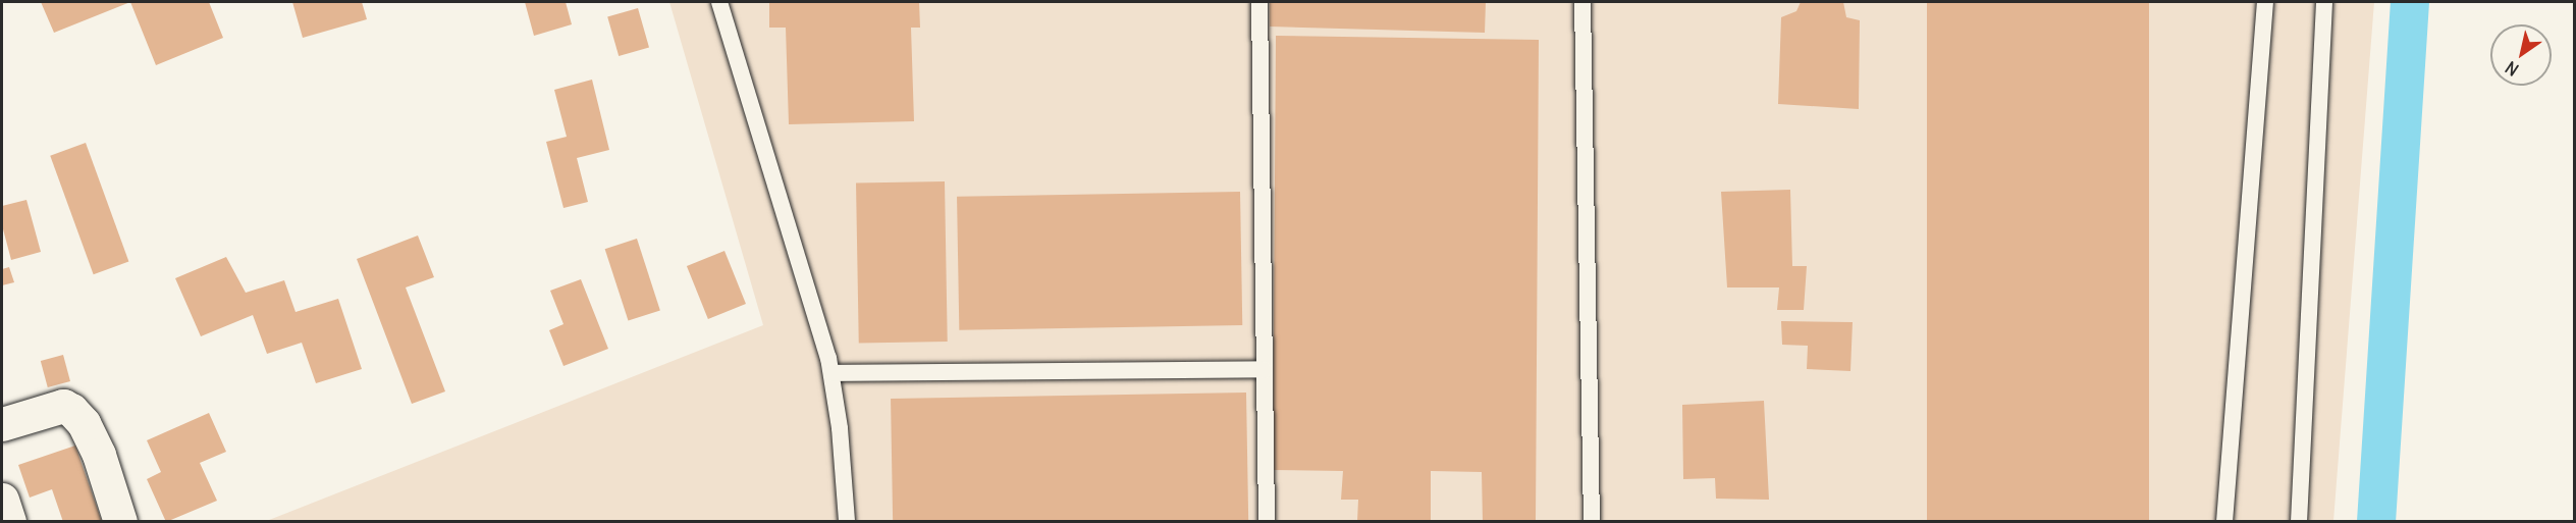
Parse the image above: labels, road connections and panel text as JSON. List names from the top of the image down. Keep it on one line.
{"north":"bottom left"}
